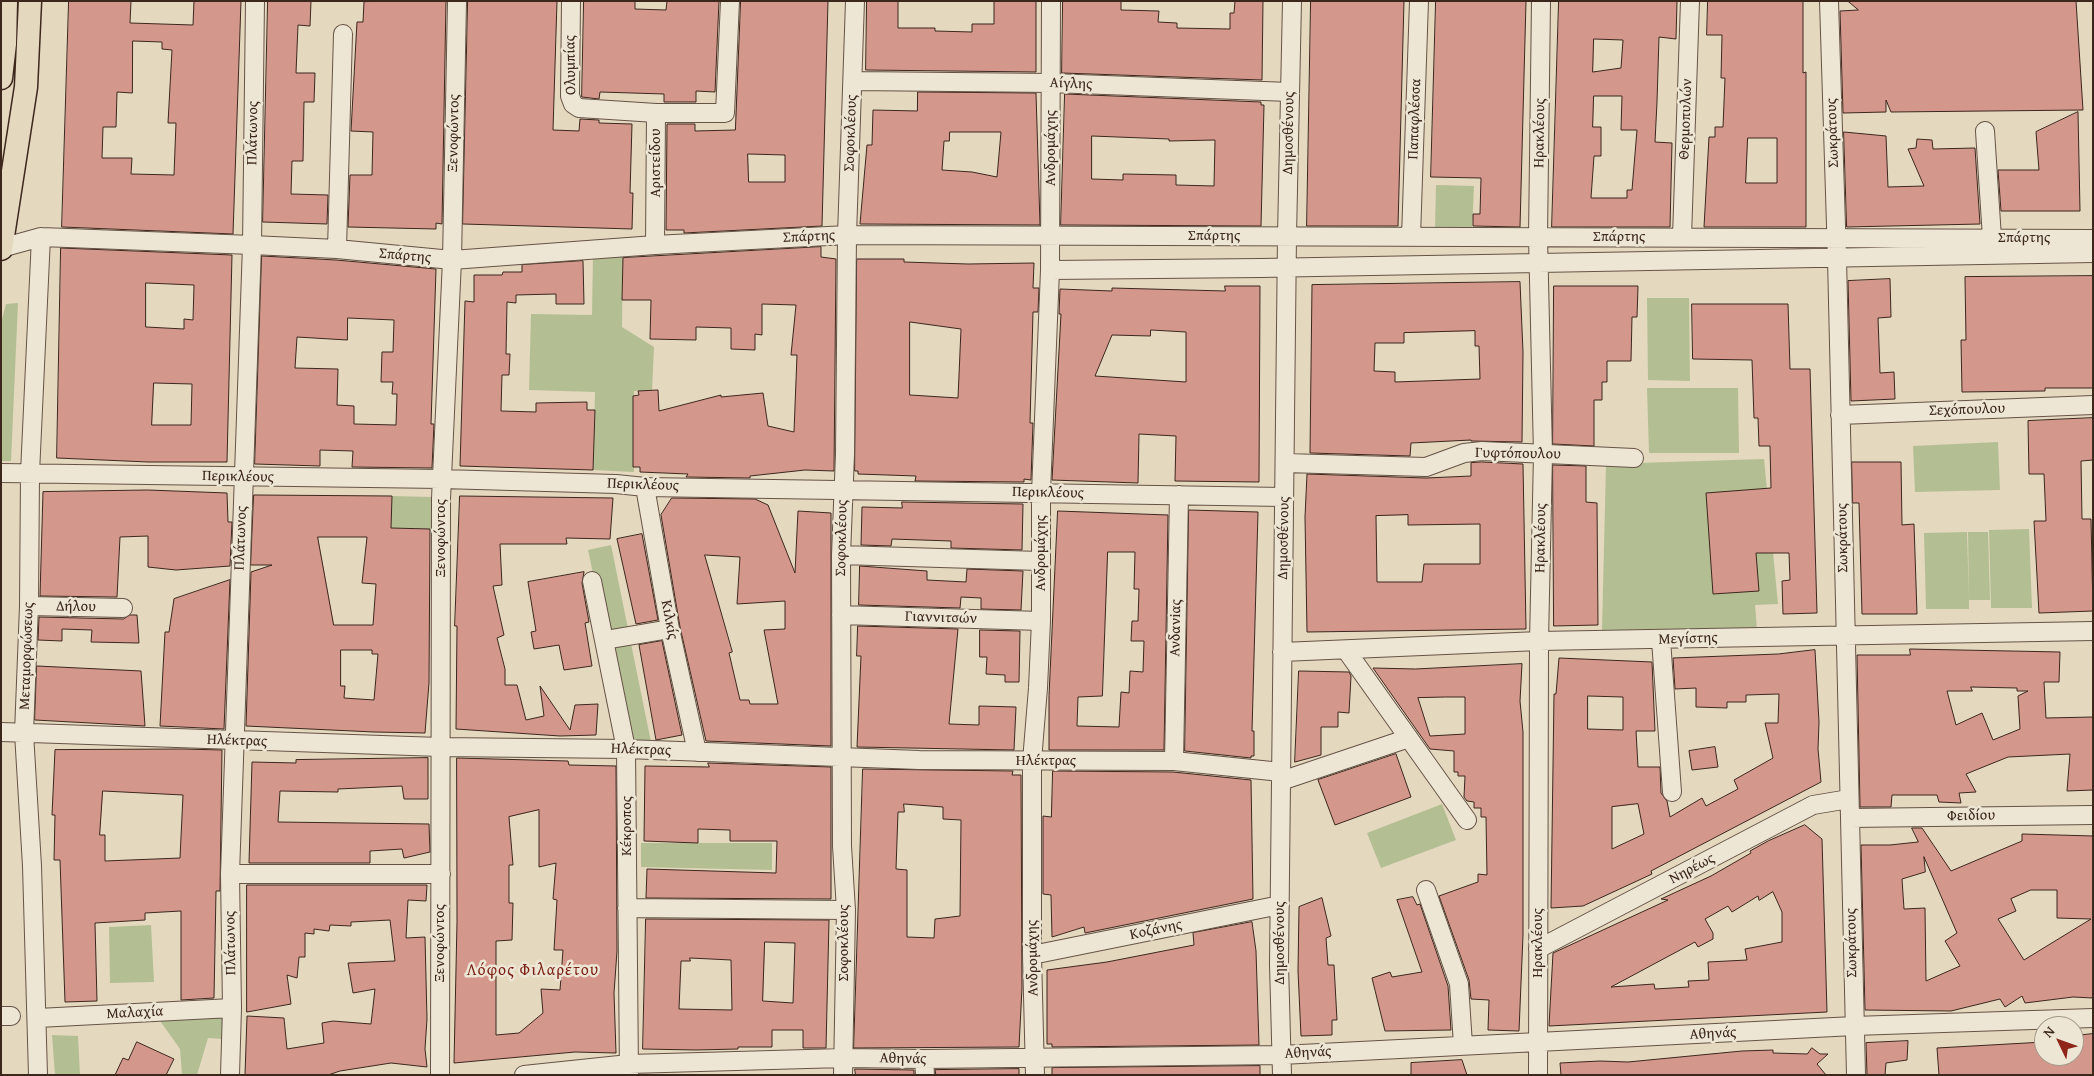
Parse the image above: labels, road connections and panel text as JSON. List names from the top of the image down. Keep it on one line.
{"streets":{"street":["Ολυμπίας","Αίγλης","Παπαφλέσσα","Θερμοπυλών","Πλάτωνος","Ξενοφώντος","Σοφοκλέους","Δημοσθένους","Ηρακλέους","Σωκράτους","Ανδρομάχης","Αριστείδου","Σπάρτης","Σεχόπουλου","Γυφτόπουλου","Περικλέους","Δήλου","Γιαννιτσών","Κιλκίς","Ανδανiας","Μεγίστης","Μεταμορφώσεως","Ηλέκτρας","Φειδίου","Κέκροπος","Νηρέως","Κοζάνης","Μαλαχία","Αθηνάς"]},"crossings":[["Ολυμπίας","Αριστείδου"],["Αίγλης","Σοφοκλέους"],["Αίγλης","Δημοσθένους"],["Αίγλης","Ανδρομάχης"],["Παπαφλέσσα","Σπάρτης"],["Θερμοπυλών","Σπάρτης"],["Πλάτωνος","Σπάρτης"],["Πλάτωνος","Περικλέους"],["Πλάτωνος","Ηλέκτρας"],["Πλάτωνος","Μαλαχία"],["Ξενοφώντος","Σπάρτης"],["Ξενοφώντος","Περικλέους"],["Ξενοφώντος","Ηλέκτρας"],["Σοφοκλέους","Σπάρτης"],["Σοφοκλέους","Περικλέους"],["Σοφοκλέους","Γιαννιτσών"],["Σοφοκλέους","Ηλέκτρας"],["Σοφοκλέους","Αθηνάς"],["Δημοσθένους","Σπάρτης"],["Δημοσθένους","Γυφτόπουλου"],["Δημοσθένους","Περικλέους"],["Δημοσθένους","Μεγίστης"],["Δημοσθένους","Ηλέκτρας"],["Δημοσθένους","Κοζάνης"],["Δημοσθένους","Αθηνάς"],["Ηρακλέους","Σπάρτης"],["Ηρακλέους","Γυφτόπουλου"],["Ηρακλέους","Μεγίστης"],["Ηρακλέους","Νηρέως"],["Ηρακλέους","Αθηνάς"],["Σωκράτους","Σπάρτης"],["Σωκράτους","Σεχόπουλου"],["Σωκράτους","Μεγίστης"],["Σωκράτους","Φειδίου"],["Σωκράτους","Νηρέως"],["Σωκράτους","Αθηνάς"],["Ανδρομάχης","Σπάρτης"],["Ανδρομάχης","Περικλέους"],["Ανδρομάχης","Γιαννιτσών"],["Ανδρομάχης","Ηλέκτρας"],["Ανδρομάχης","Κοζάνης"],["Ανδρομάχης","Αθηνάς"],["Αριστείδου","Σπάρτης"],["Σπάρτης","Μεταμορφώσεως"],["Περικλέους","Κιλκίς"],["Περικλέους","Ανδανiας"],["Περικλέους","Μεταμορφώσεως"],["Δήλου","Μεταμορφώσεως"],["Κιλκίς","Ηλέκτρας"],["Ανδανiας","Ηλέκτρας"],["Μεταμορφώσεως","Ηλέκτρας"],["Μεταμορφώσεως","Μαλαχία"],["Ηλέκτρας","Κέκροπος"],["Κέκροπος","Αθηνάς"]],"districts":["Λόφος Φιλαρέτου"],"north":"top left"}
